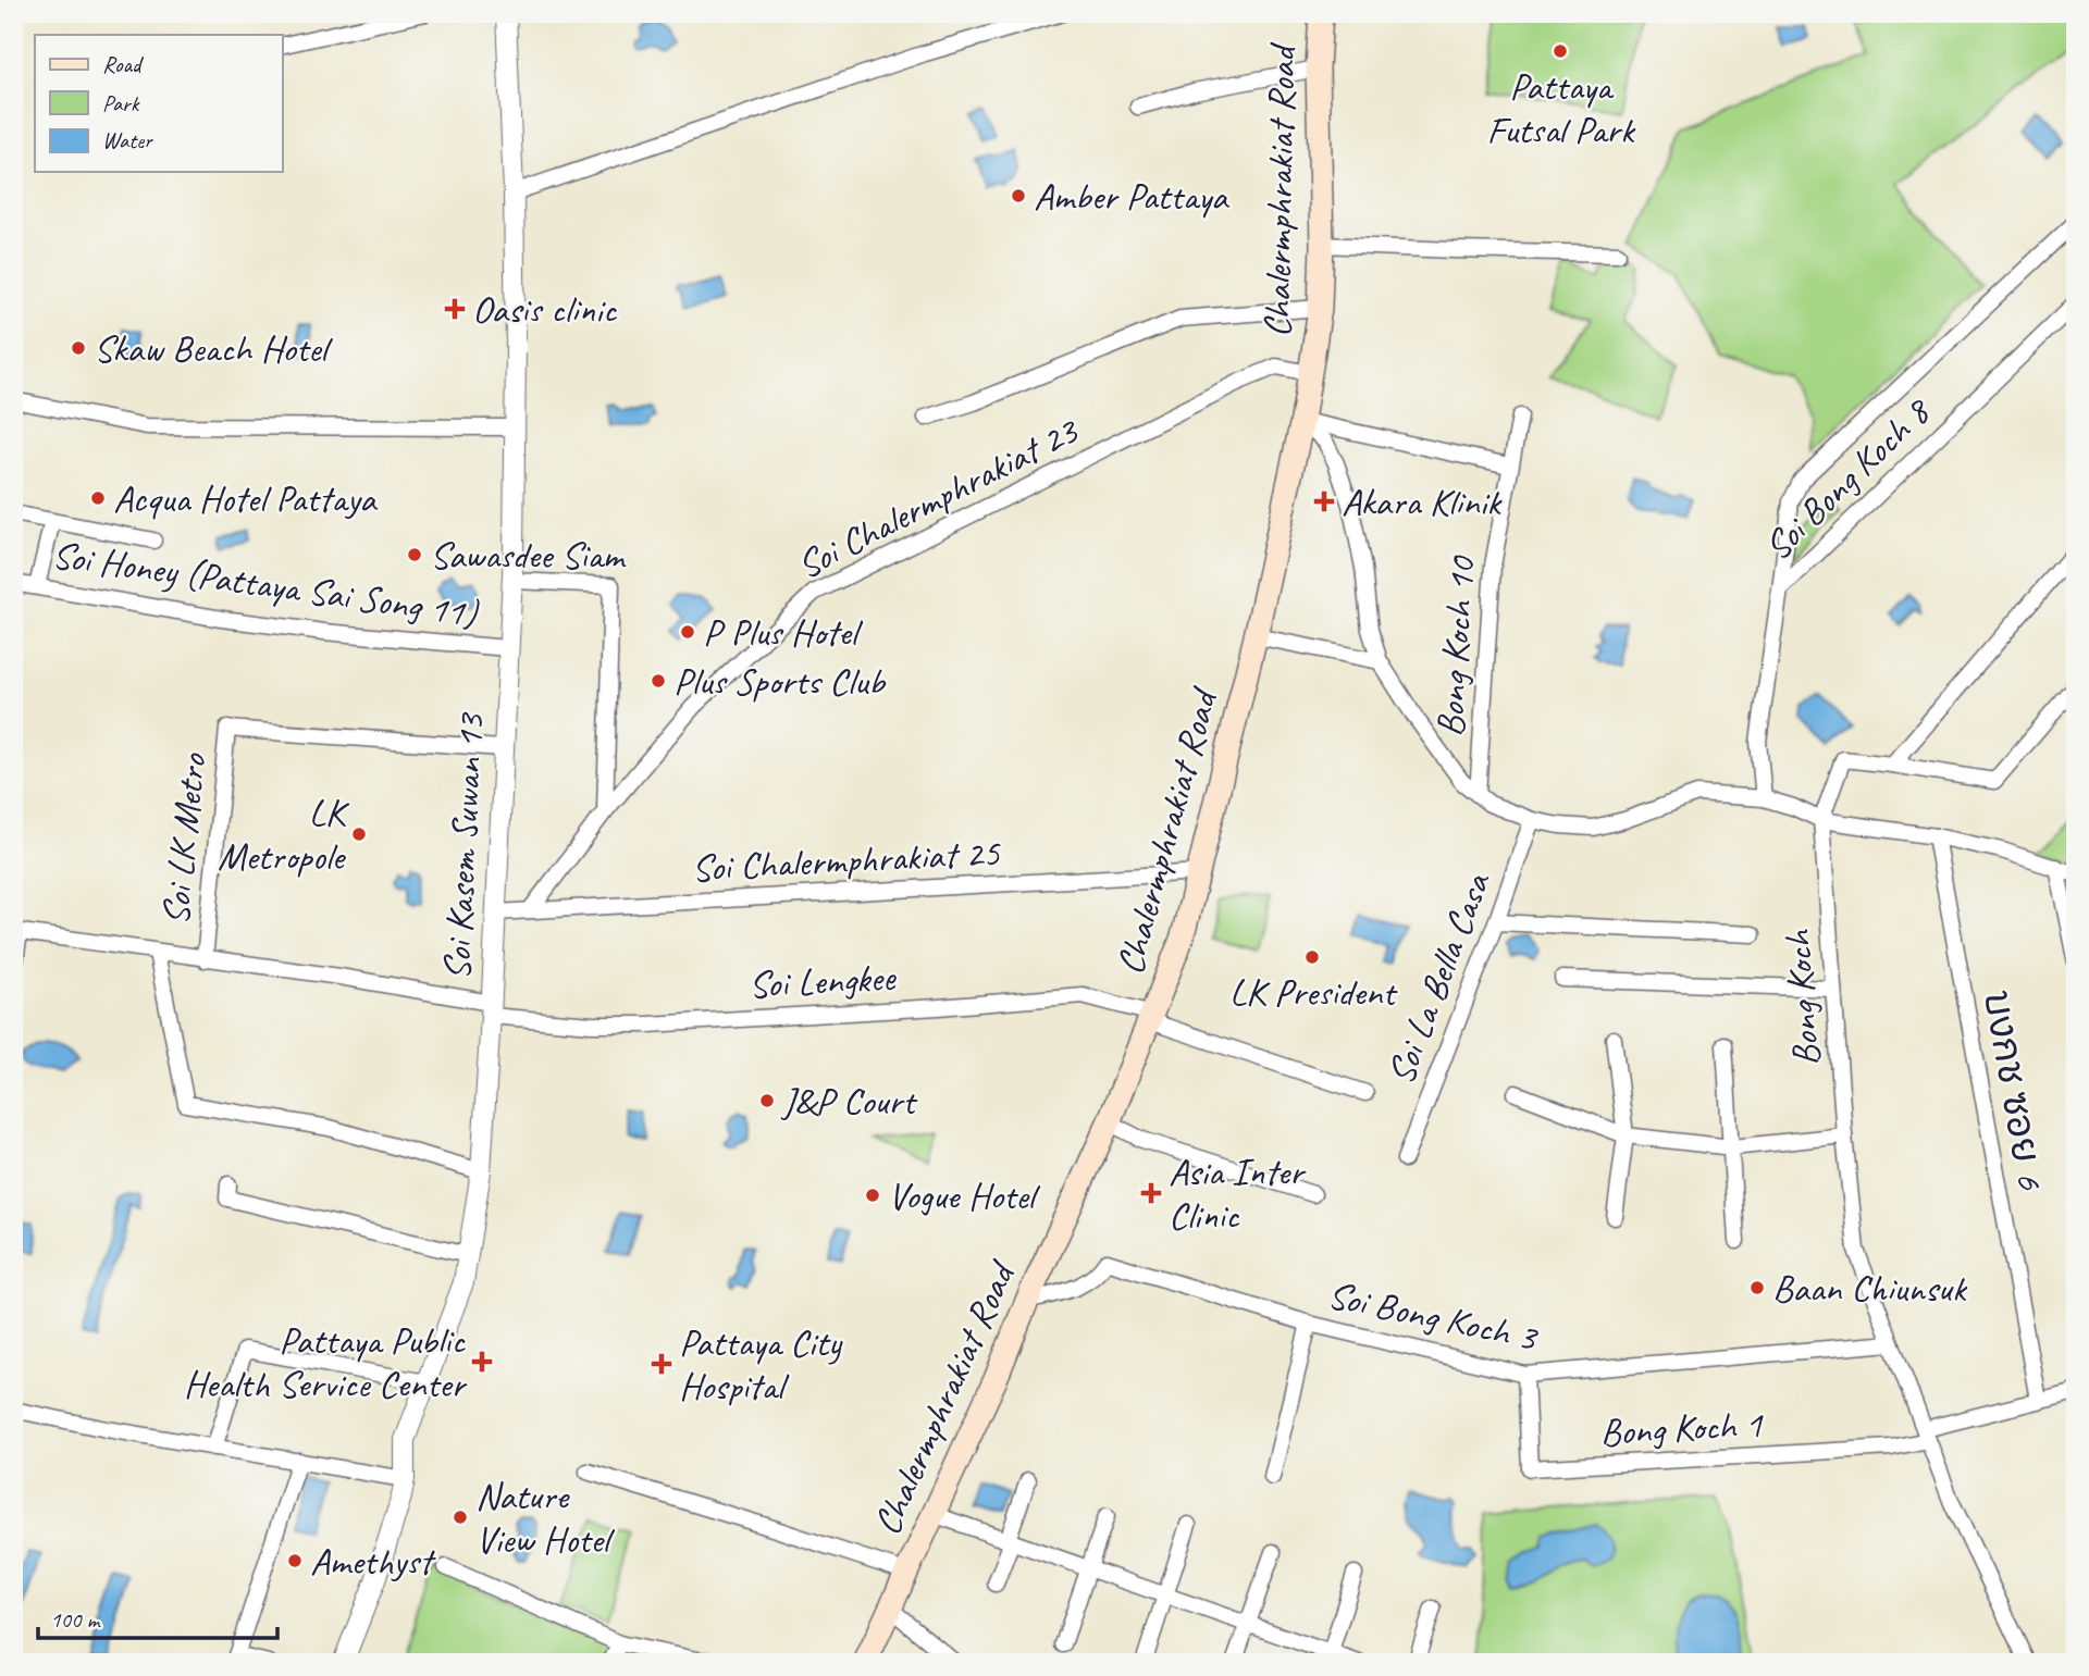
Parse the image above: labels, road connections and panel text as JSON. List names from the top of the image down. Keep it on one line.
{"streets":{"main road":["Chalermphrakiat Road"],"street":["Soi Bong Koch 8","Soi Chalermphrakiat 23","Soi Honey (Pattaya Sai Song 11)","Bong Koch 10","Soi LK Metro","Soi Kasem Suwan 13","Soi Chalermphrakiat 25","Soi La Bella Casa","Soi Lengkee","Bong Koch","บงกช ซอย 6","Soi Bong Koch 3","Bong Koch 1"]},"crossings":[["Chalermphrakiat Road","Soi Chalermphrakiat 23"],["Chalermphrakiat Road","Soi Chalermphrakiat 25"],["Chalermphrakiat Road","Soi Lengkee"],["Chalermphrakiat Road","Soi Bong Koch 3"],["Soi Chalermphrakiat 23","Soi Chalermphrakiat 25"],["Soi Honey (Pattaya Sai Song 11)","Soi Kasem Suwan 13"],["Soi LK Metro","Soi Kasem Suwan 13"],["Soi LK Metro","Soi Lengkee"],["Soi Kasem Suwan 13","Soi Chalermphrakiat 25"],["Soi Kasem Suwan 13","Soi Lengkee"],["Bong Koch","Soi Bong Koch 3"],["Bong Koch","Bong Koch 1"],["Soi Bong Koch 3","Bong Koch 1"]],"places":{"other":["Pattaya Futsal Park","Amber Pattaya","Skaw Beach Hotel","Acqua Hotel Pattaya","Sawasdee Siam","P Plus Hotel","Plus Sports Club","LK Metropole","LK President","J&P Court","Vogue Hotel","Baan Chiunsuk","Nature View Hotel","Amethyst"],"health":["Oasis clinic","Akara Klinik","Asia Inter Clinic","Pattaya Public Health Service Center","Pattaya City Hospital"]},"legend":["Road","Park","Water"],"scale_bar":"100 m"}
